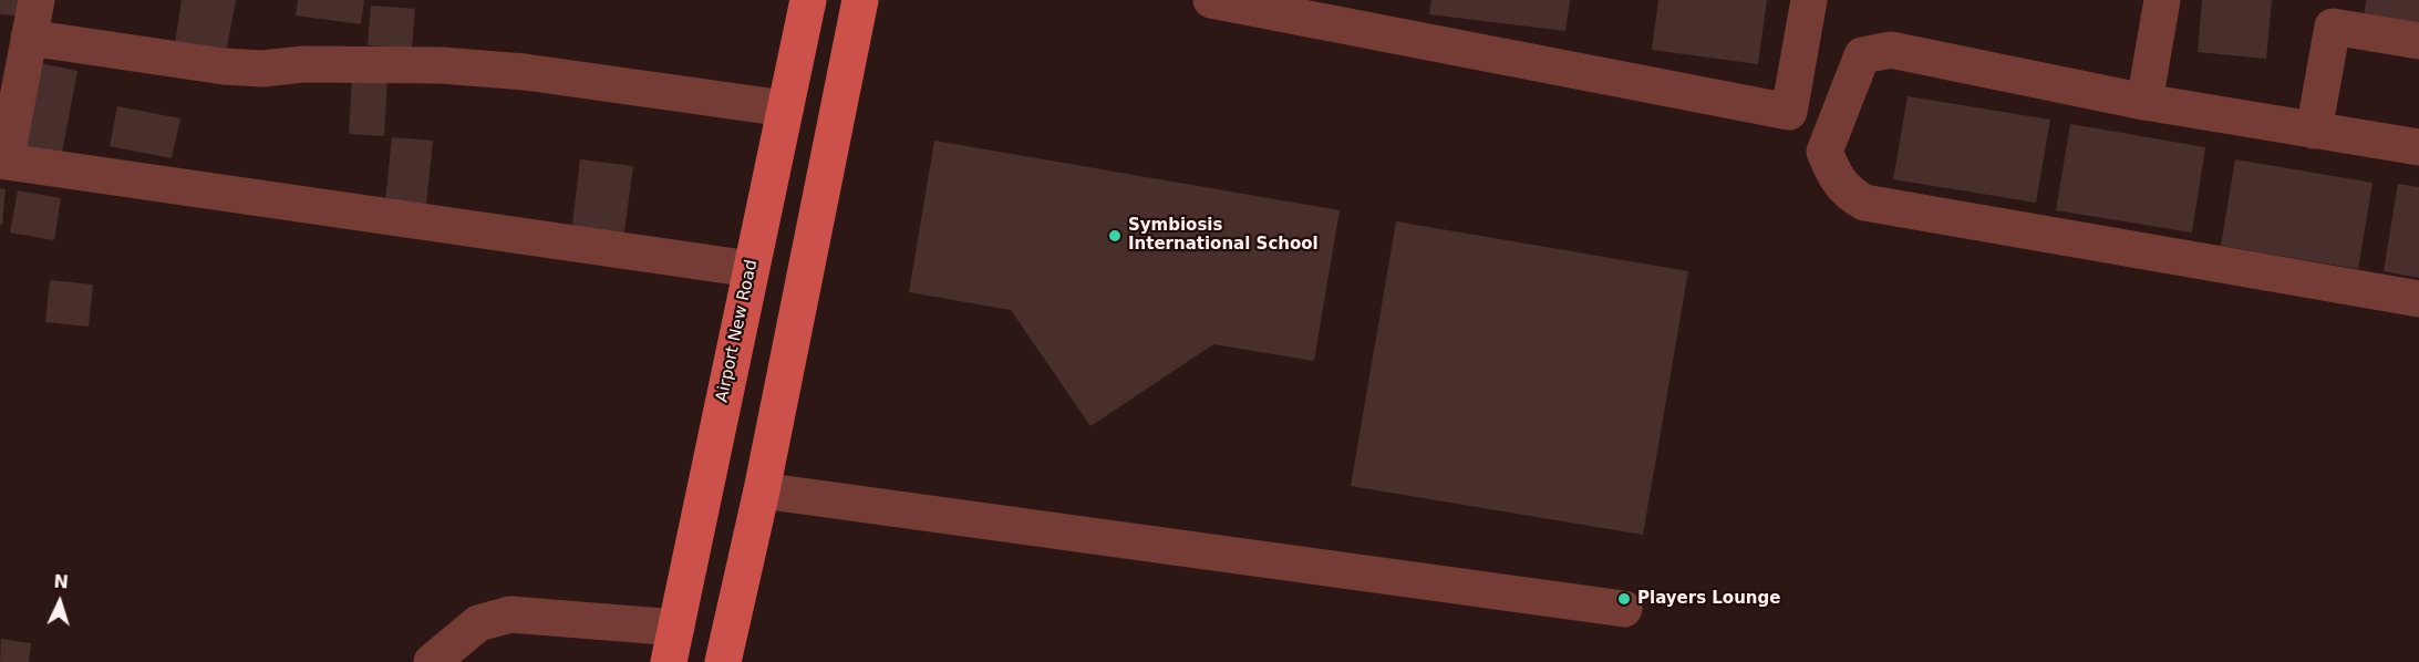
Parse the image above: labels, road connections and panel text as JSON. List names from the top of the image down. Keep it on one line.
{"streets":{"main road":["Airport New Road"]},"places":["Symbiosis International School","Players Lounge"],"north":"top"}
